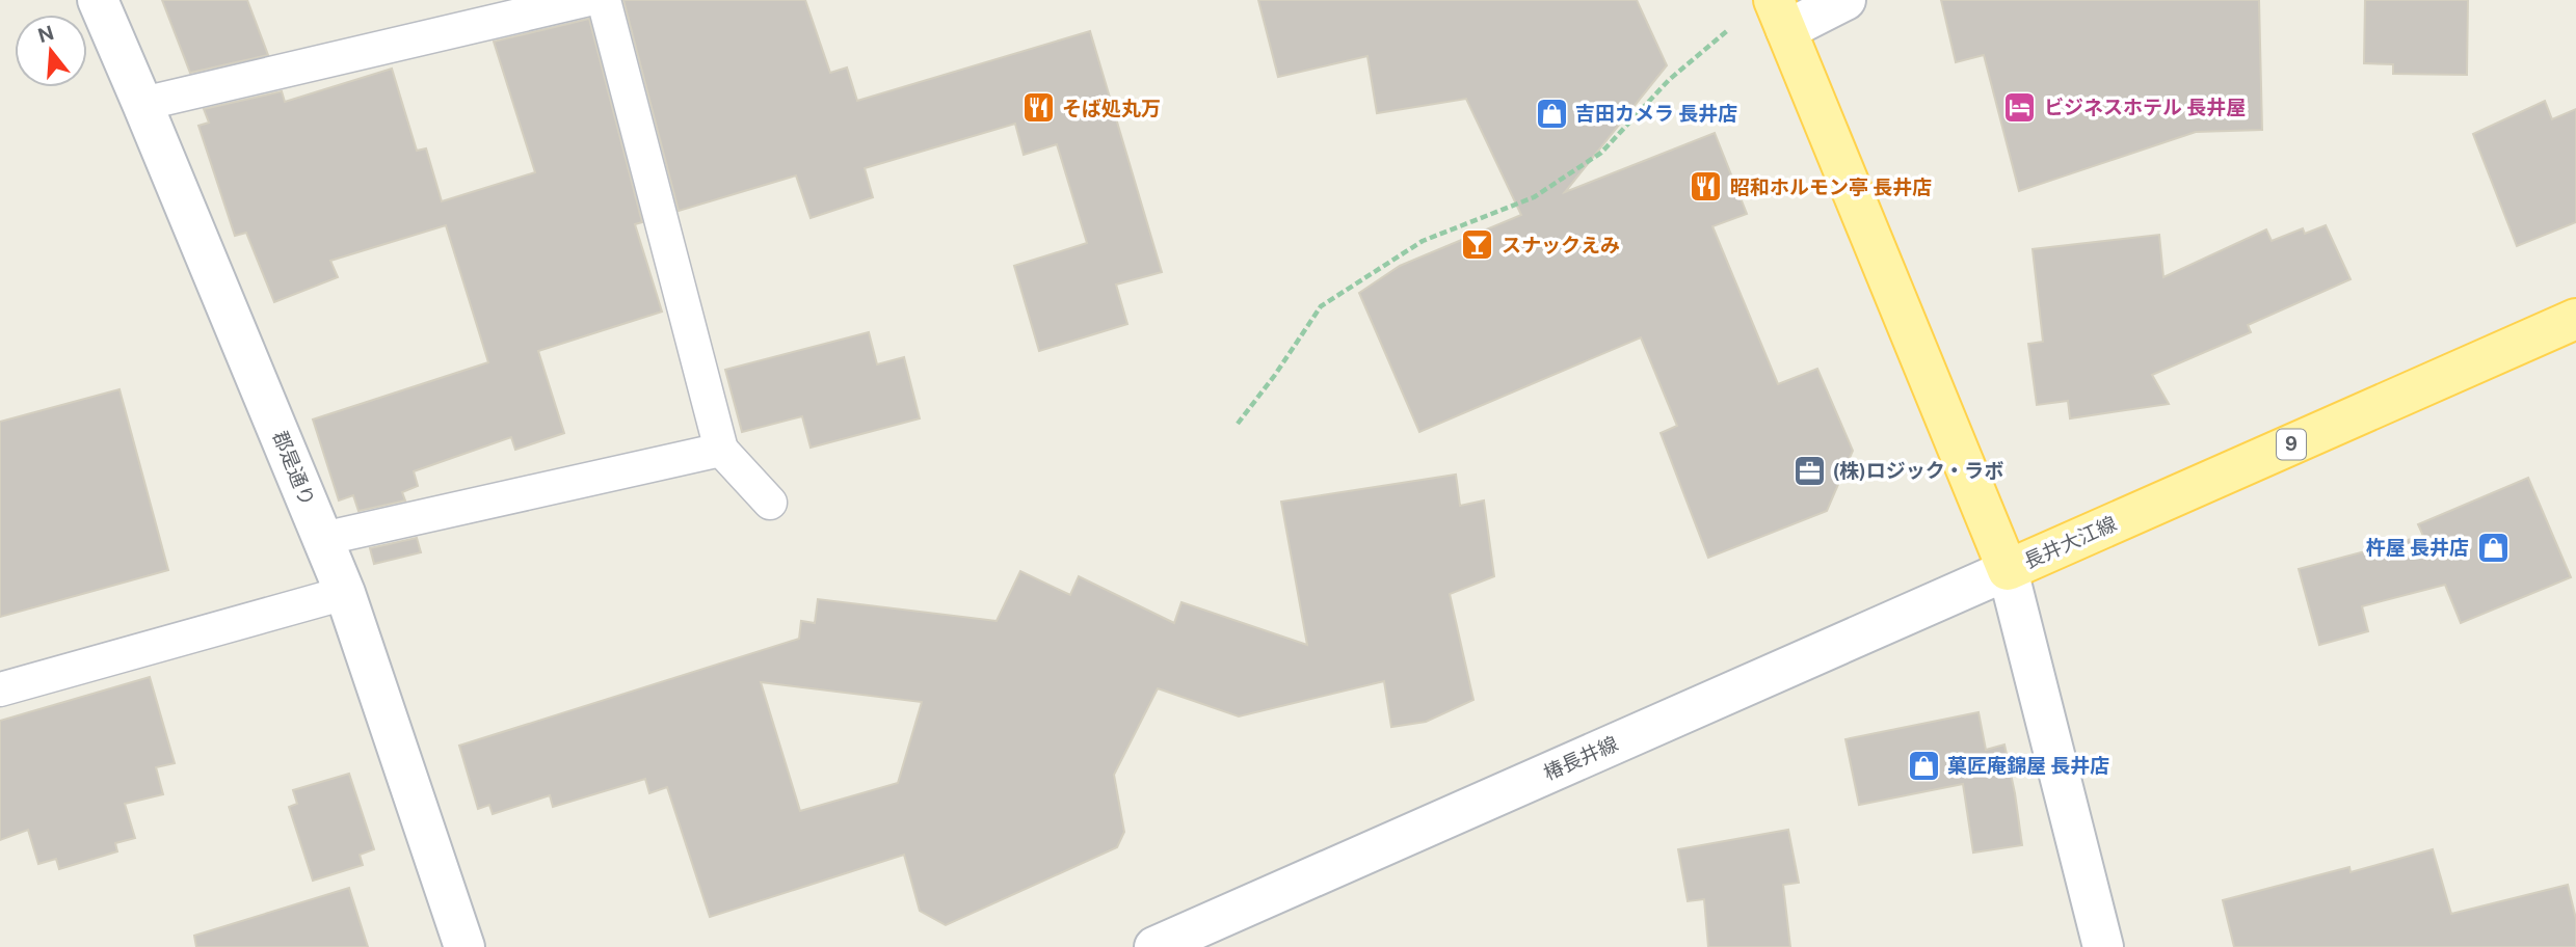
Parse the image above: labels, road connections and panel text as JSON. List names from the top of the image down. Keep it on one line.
{"streets":{"main road":["9","長井大江線"],"street":["郡是通り","椿長井線"]},"crossings":[["長井大江線","椿長井線"]],"places":{"hotel":["ビジネスホテル 長井屋"],"restaurant":["そば処丸万","昭和ホルモン亭 長井店"],"shop":["吉田カメラ 長井店","杵屋 長井店","菓匠庵錦屋 長井店"],"bar":["スナックえみ"],"office":["(株)ロジック・ラボ"]},"north":"top"}
